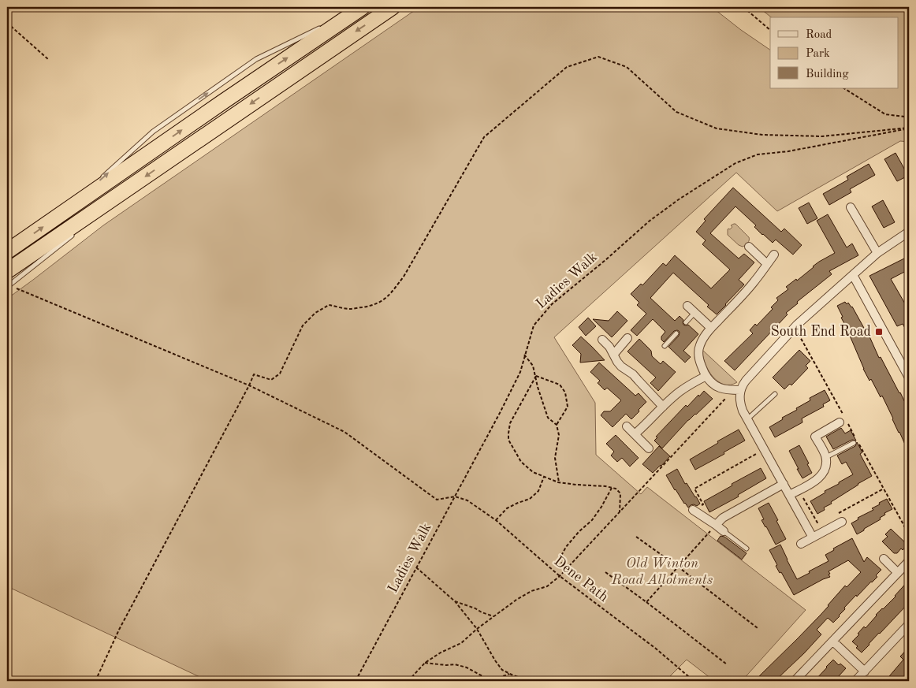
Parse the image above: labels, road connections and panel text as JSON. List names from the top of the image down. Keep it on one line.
{"streets":{"path":["Ladies Walk","Dene Path"]},"crossings":[["Ladies Walk","Dene Path"]],"parks":["Old Winton Road Allotments"],"places":{"transit":["South End Road"]},"legend":["Road","Park","Building"]}
